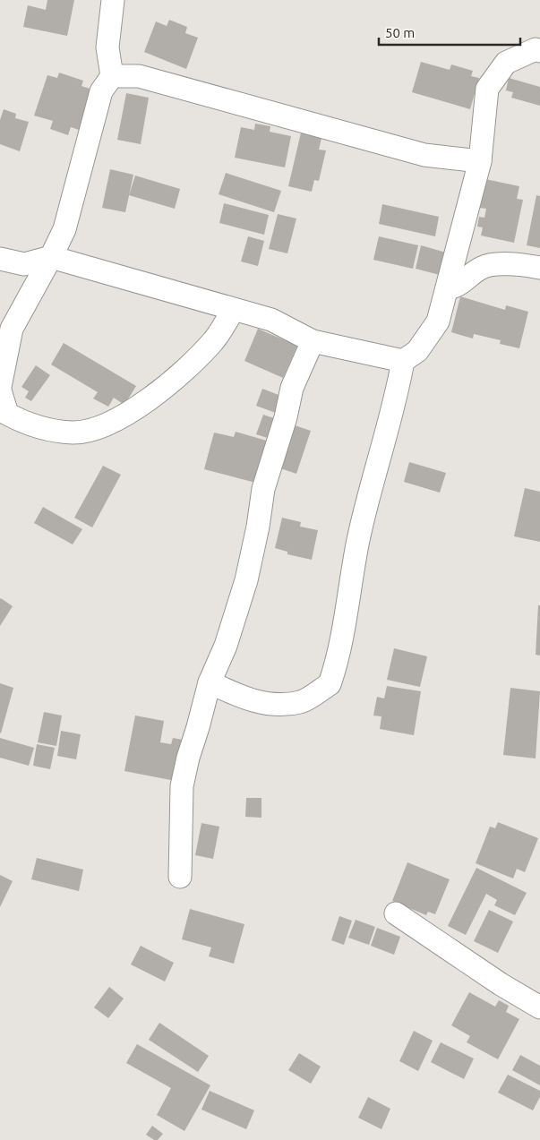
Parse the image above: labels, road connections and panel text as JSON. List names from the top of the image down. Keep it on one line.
{"scale_bar":"50 m"}
